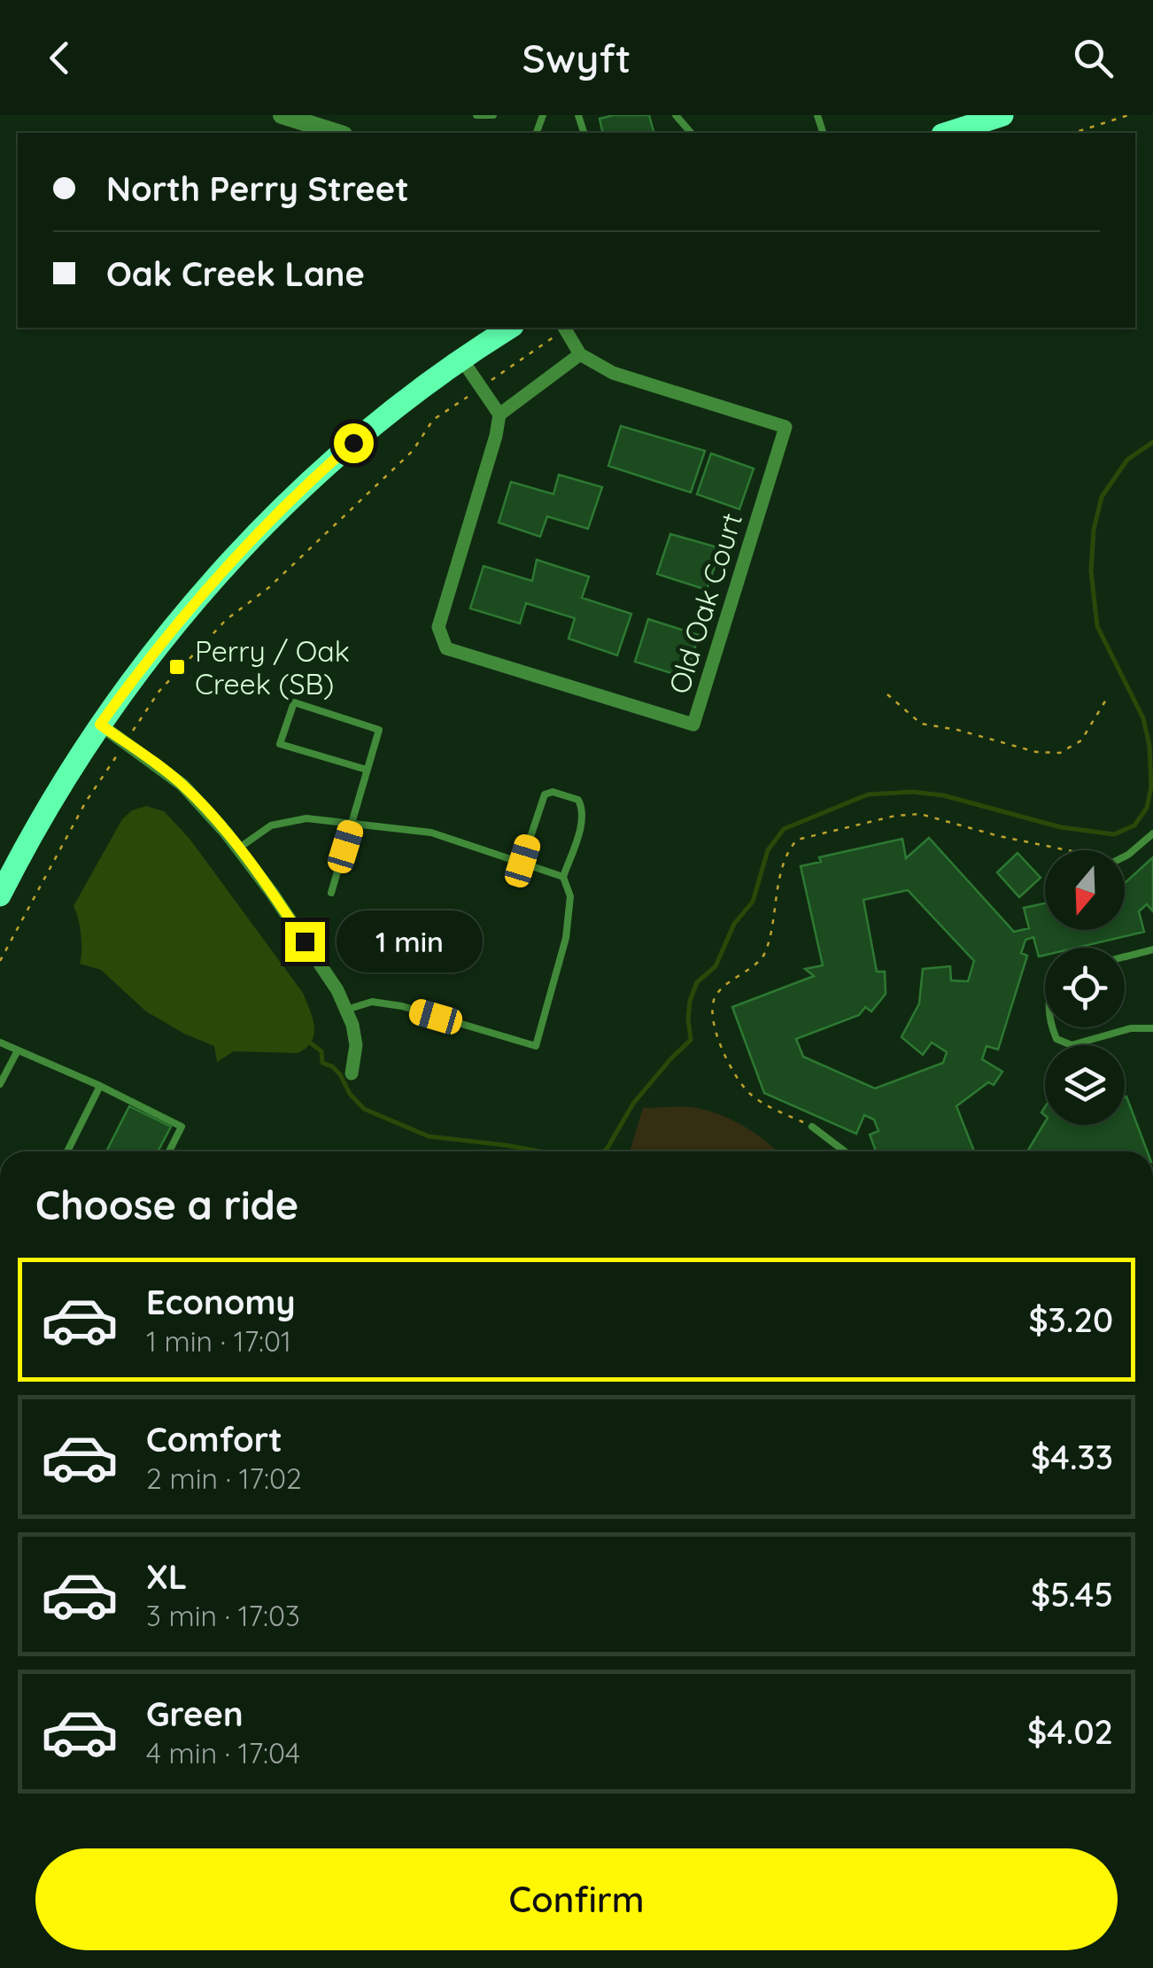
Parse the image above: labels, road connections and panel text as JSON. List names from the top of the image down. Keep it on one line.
{"streets":{"street":["Old Oak Court"]},"places":{"transit":["Perry / Oak Creek (SB)"]},"north":"bottom","page":{"header":"Swyft","banner":["North Perry Street","Oak Creek Lane"],"bubble":"1 min","heading":"Choose a ride","list":[{"name":"Economy","note":"1 min · 17:01","value":"$3.20"},{"name":"Comfort","note":"2 min · 17:02","value":"$4.33"},{"name":"XL","note":"3 min · 17:03","value":"$5.45"},{"name":"Green","note":"4 min · 17:04","value":"$4.02"}],"buttons":"Confirm"}}
